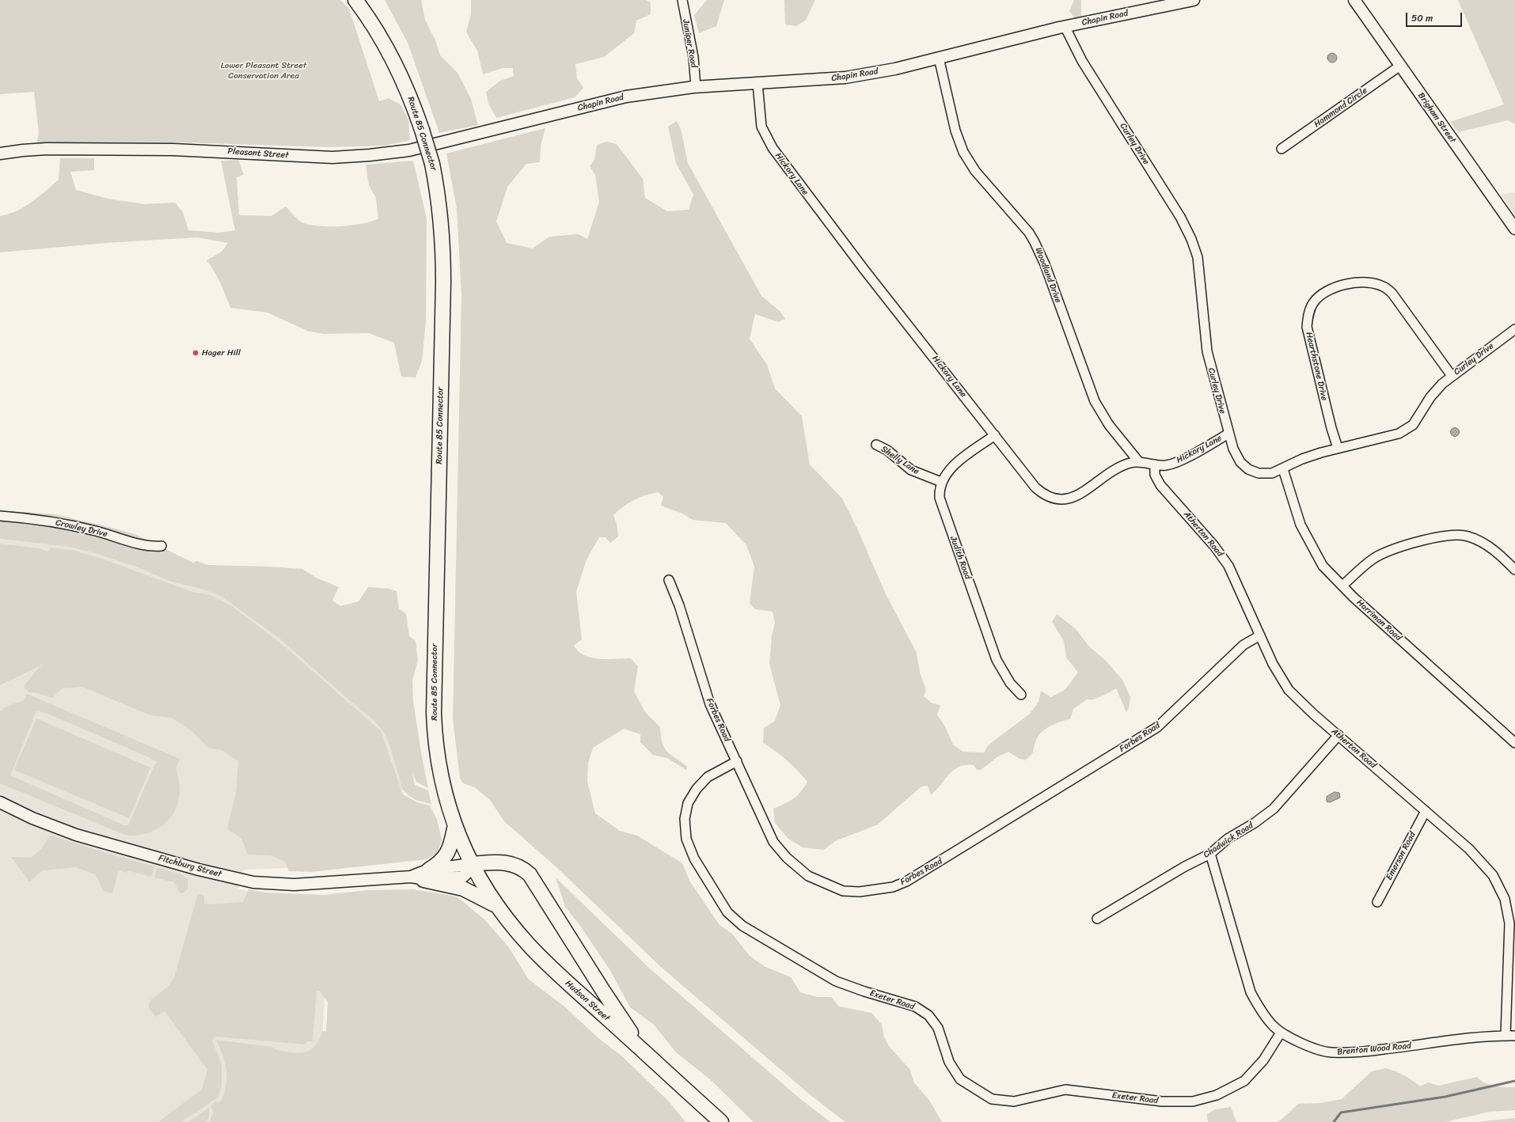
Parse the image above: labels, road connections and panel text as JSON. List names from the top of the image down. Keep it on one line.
{"streets":{"main road":["Route 85 Connector","Hudson Street"],"street":["Chapin Road","Juniper Road","Hammond Circle","Brigham Street","Curley Drive","Pleasant Street","Hickory Lane","Woodland Drive","Hearthstone Drive","Shelly Lane","Crowley Drive","Atherton Road","Judith Road","Harriman Road","Forbes Road","Chadwick Road","Emerson Road","Fitchburg Street","Exeter Road","Brenton Wood Road"]},"crossings":[["Chapin Road","Juniper Road"],["Chapin Road","Curley Drive"],["Chapin Road","Pleasant Street"],["Chapin Road","Hickory Lane"],["Chapin Road","Woodland Drive"],["Hammond Circle","Brigham Street"],["Route 85 Connector","Hudson Street"],["Curley Drive","Hickory Lane"],["Curley Drive","Hearthstone Drive"],["Curley Drive","Harriman Road"],["Hickory Lane","Woodland Drive"],["Hickory Lane","Atherton Road"],["Shelly Lane","Judith Road"],["Atherton Road","Forbes Road"],["Atherton Road","Chadwick Road"],["Atherton Road","Emerson Road"],["Atherton Road","Brenton Wood Road"],["Forbes Road","Exeter Road"],["Chadwick Road","Brenton Wood Road"],["Exeter Road","Brenton Wood Road"]],"parks":["Lower Pleasant Street Conservation Area"],"places":["Hager Hill"],"scale_bar":"50 m"}
